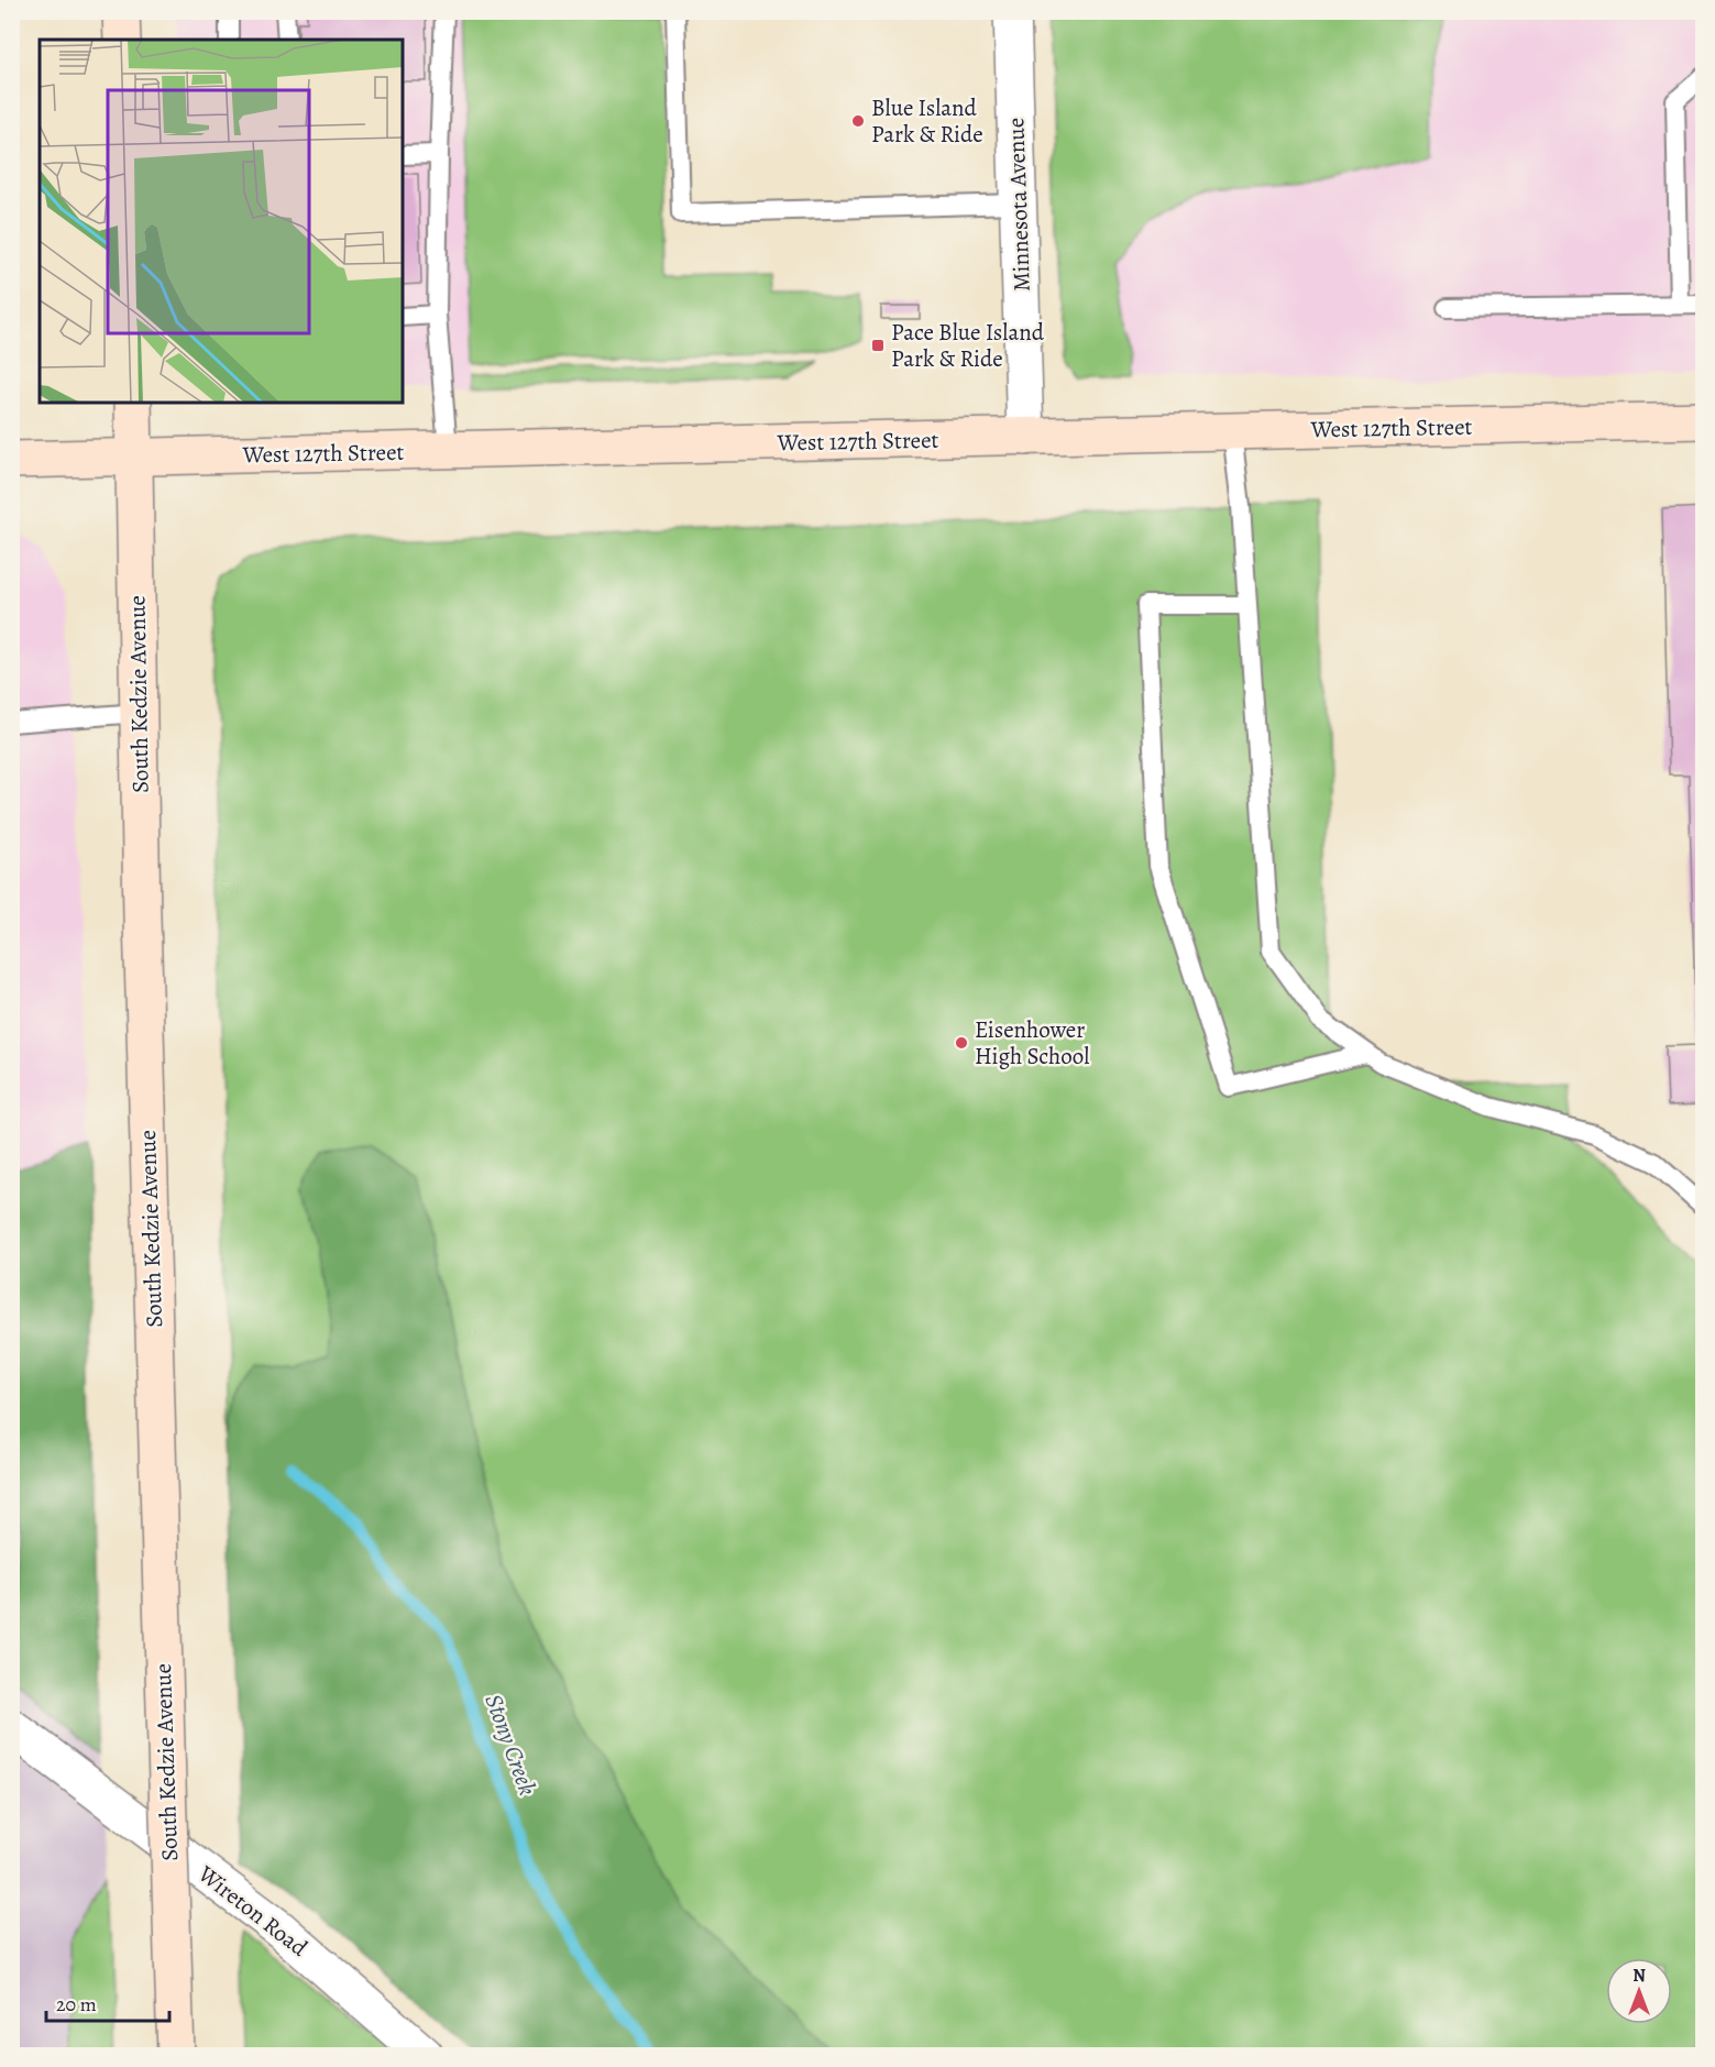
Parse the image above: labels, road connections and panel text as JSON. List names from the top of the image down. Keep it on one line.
{"streets":{"main road":["West 127th Street","South Kedzie Avenue"],"street":["Minnesota Avenue","Wireton Road"]},"crossings":[["Minnesota Avenue","West 127th Street"],["West 127th Street","South Kedzie Avenue"]],"water":["Stony Creek"],"places":{"other":["Blue Island Park & Ride","Eisenhower High School"],"transit":["Pace Blue Island Park & Ride"]},"scale_bar":"20 m","north":"top"}
